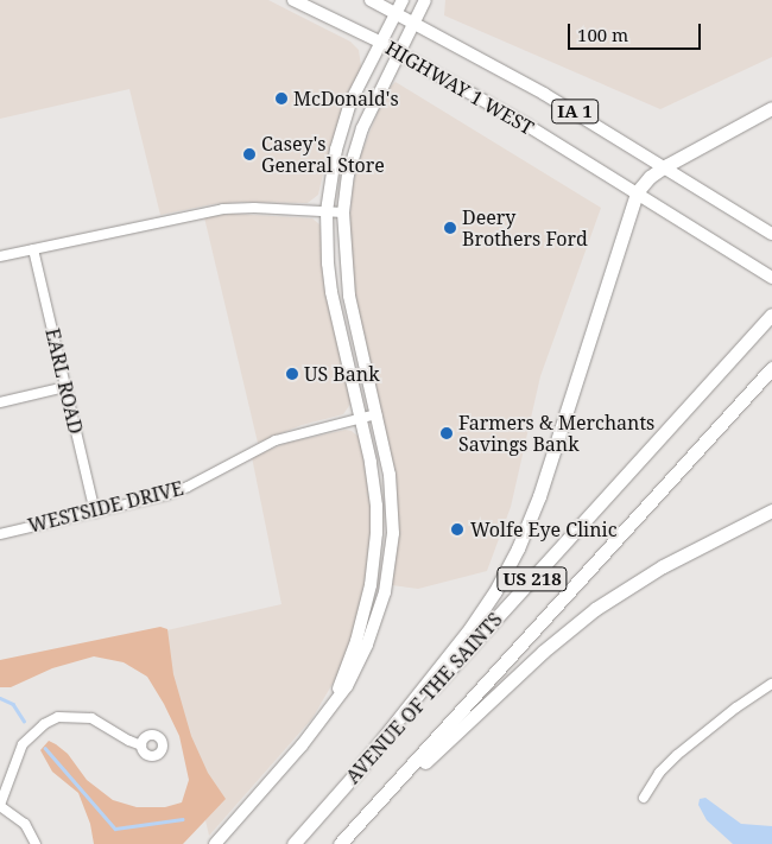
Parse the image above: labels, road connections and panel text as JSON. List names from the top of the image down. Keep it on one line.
{"streets":{"highway":["US 218","AVENUE OF THE SAINTS"],"main road":["HIGHWAY 1 WEST","IA 1"],"street":["EARL ROAD","WESTSIDE DRIVE"]},"crossings":[["EARL ROAD","WESTSIDE DRIVE"]],"places":["McDonald's","Casey's General Store","Deery Brothers Ford","US Bank","Farmers & Merchants Savings Bank","Wolfe Eye Clinic"],"scale_bar":"100 m"}
